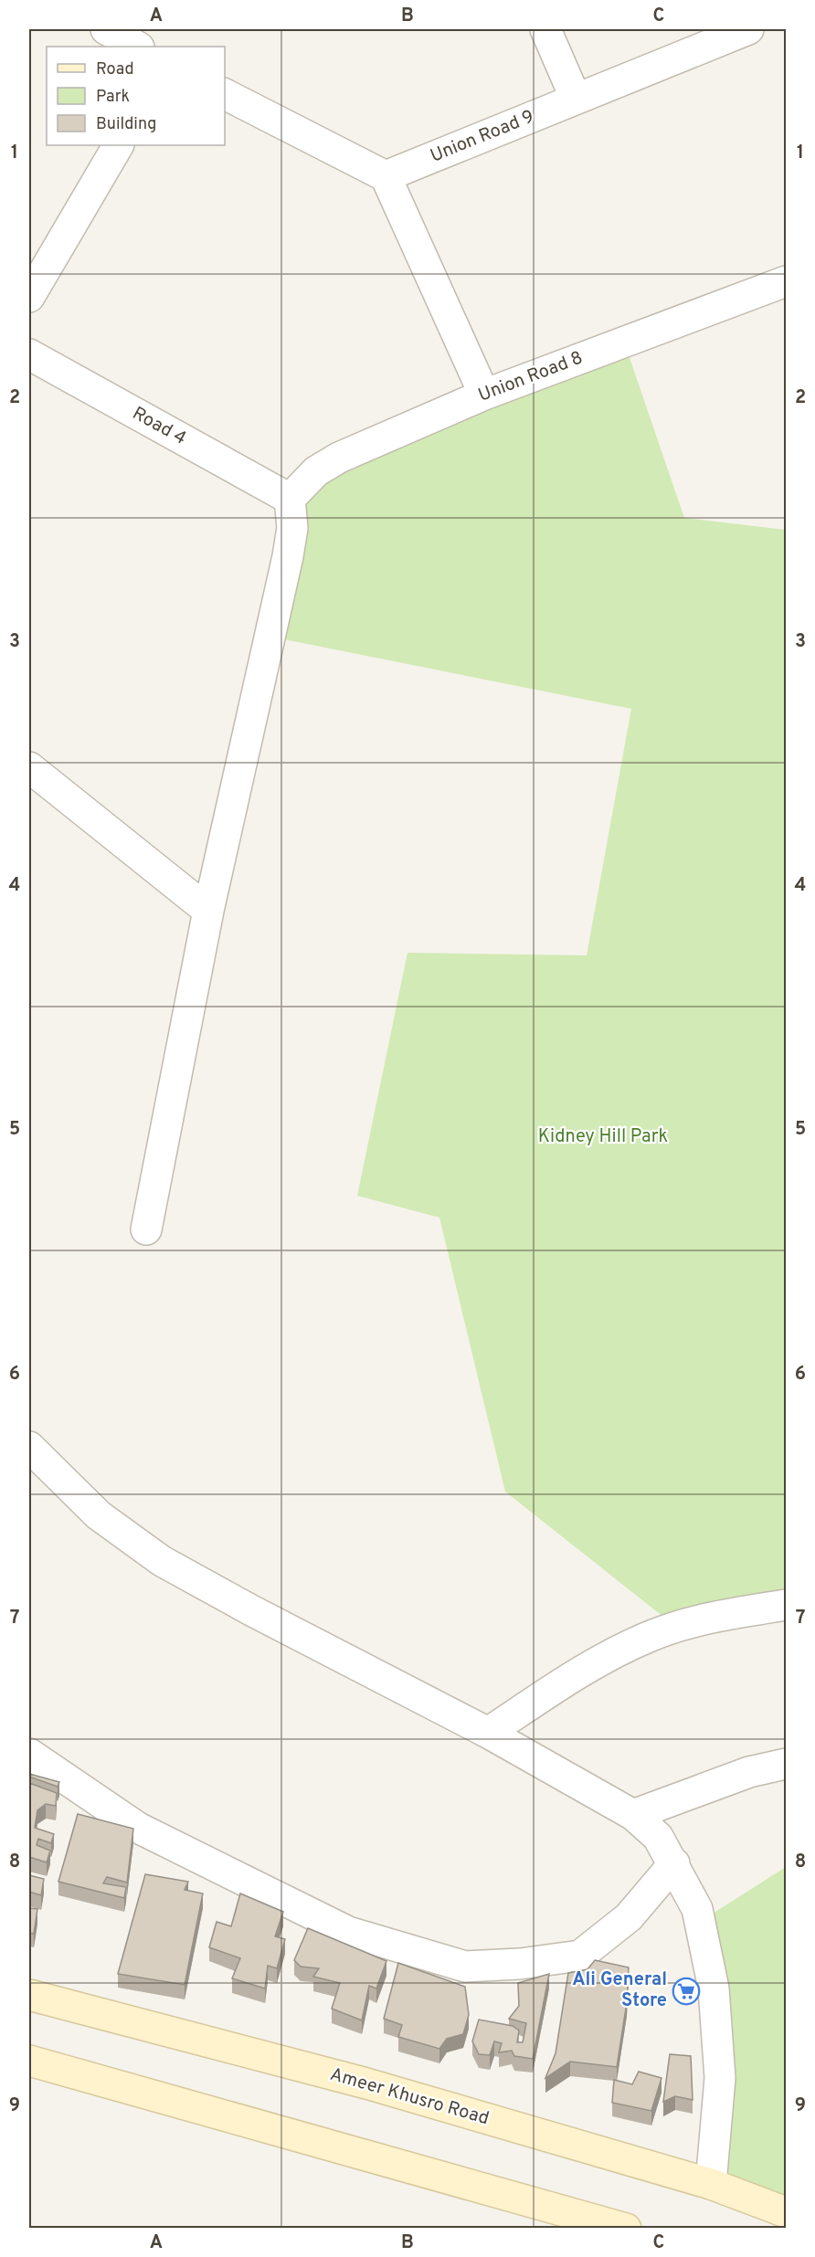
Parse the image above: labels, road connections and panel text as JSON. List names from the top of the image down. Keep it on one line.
{"streets":{"main road":["Ameer Khusro Road"],"street":["Union Road 9","Union Road 8","Road 4"]},"crossings":[["Union Road 8","Road 4"]],"parks":["Kidney Hill Park"],"places":{"supermarket":["Ali General Store"]},"legend":["Road","Park","Building"],"grid":{"columns":["A","B","C"],"rows":["1","2","3","4","5","6","7","8","9"]}}
